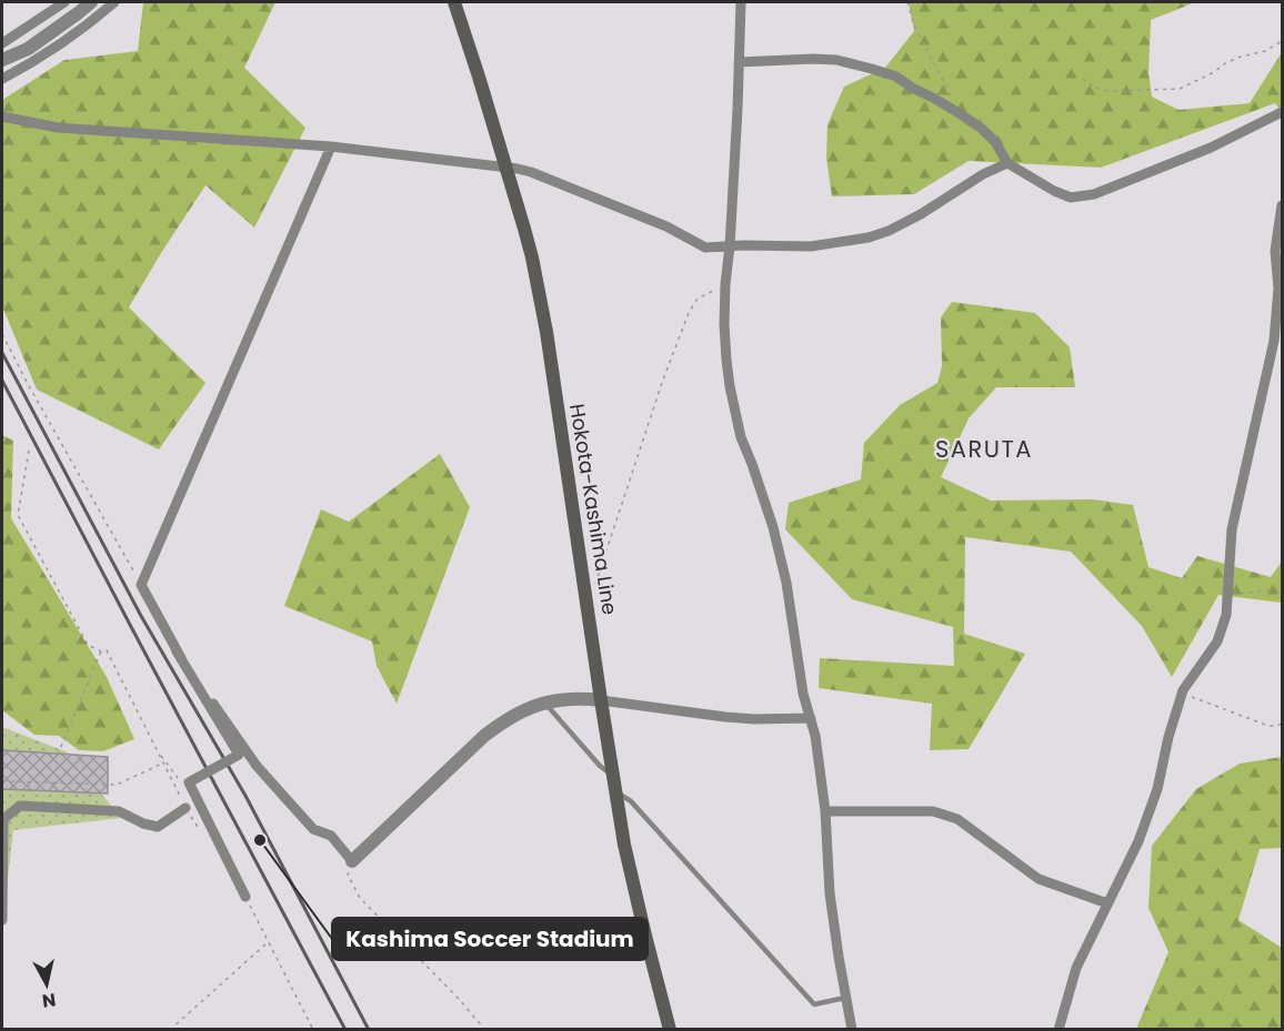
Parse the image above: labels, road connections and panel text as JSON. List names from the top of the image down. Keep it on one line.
{"streets":{"main road":["Hokota-Kashima Line"]},"districts":["SARUTA"],"places":["Kashima Soccer Stadium"],"north":"bottom"}
